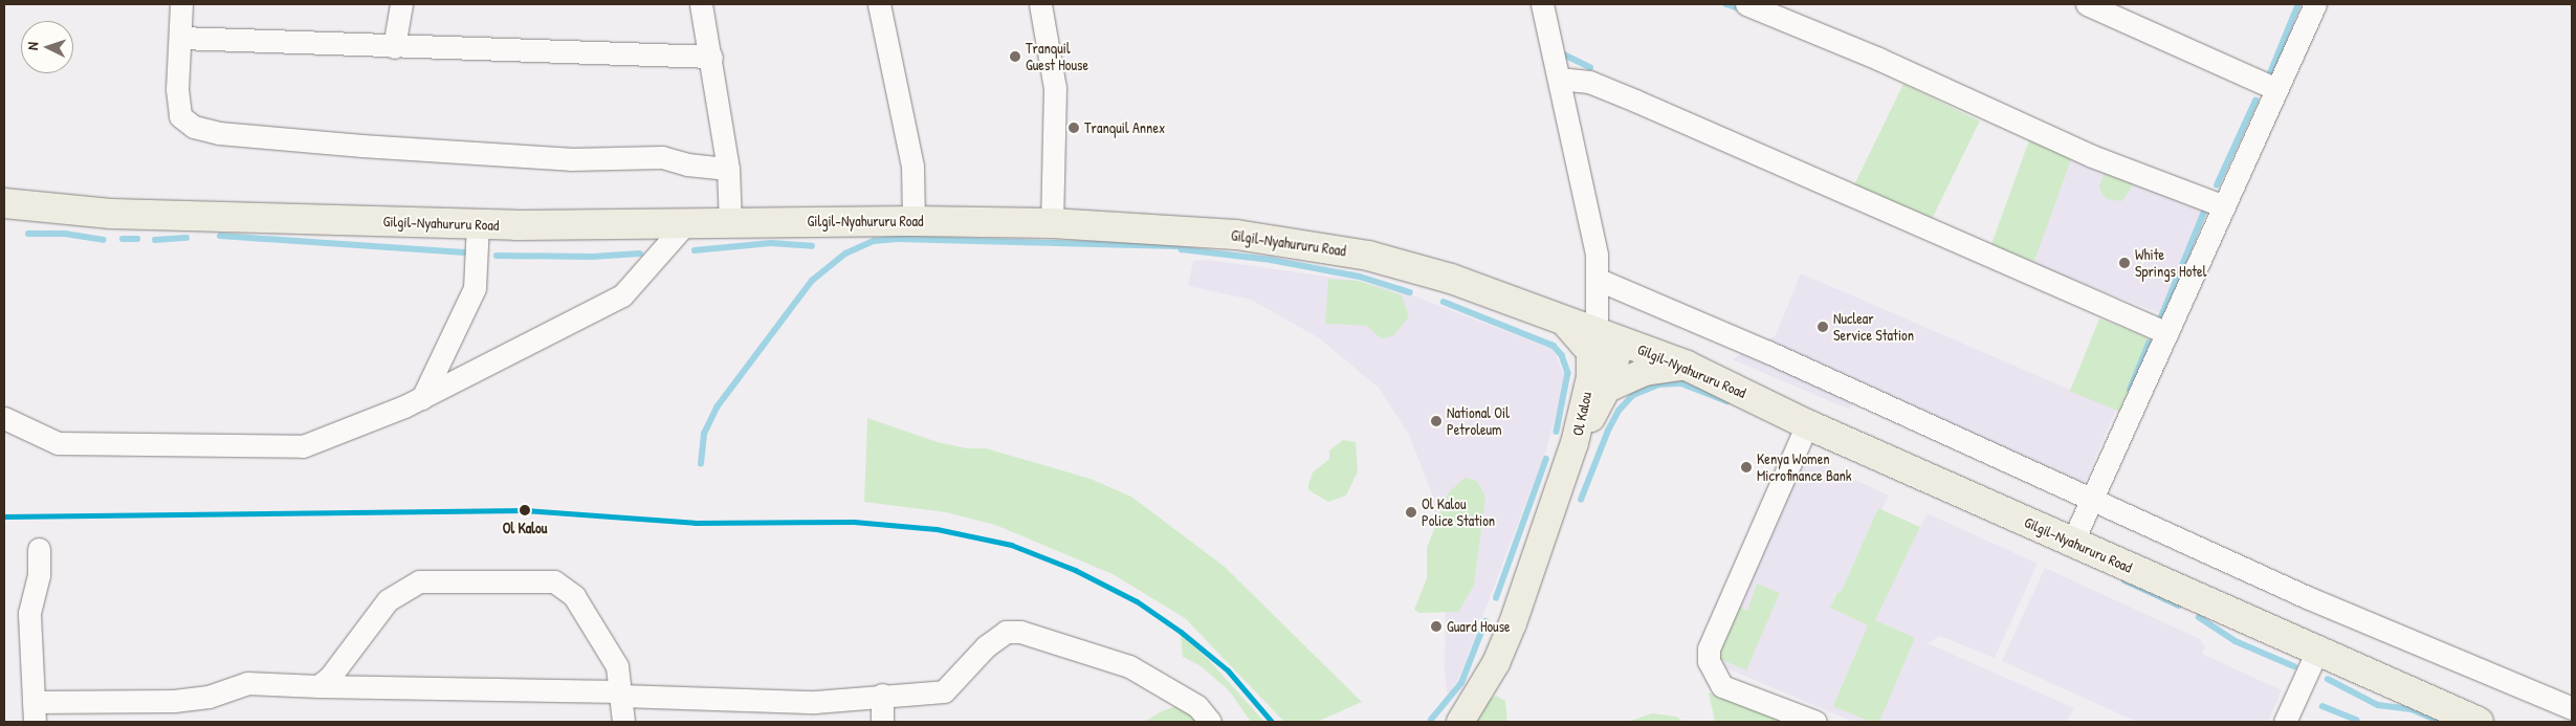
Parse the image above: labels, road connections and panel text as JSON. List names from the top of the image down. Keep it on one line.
{"streets":{"highway":["Gilgil-Nyahururu Road"],"main road":["Ol Kalou"]},"crossings":[["Gilgil-Nyahururu Road","Ol Kalou"]],"places":["Tranquil Guest House","Tranquil Annex","White Springs Hotel","Nuclear Service Station","National Oil Petroleum","Kenya Women Microfinance Bank","Ol Kalou","Ol Kalou Police Station","Guard House"],"north":"left"}
